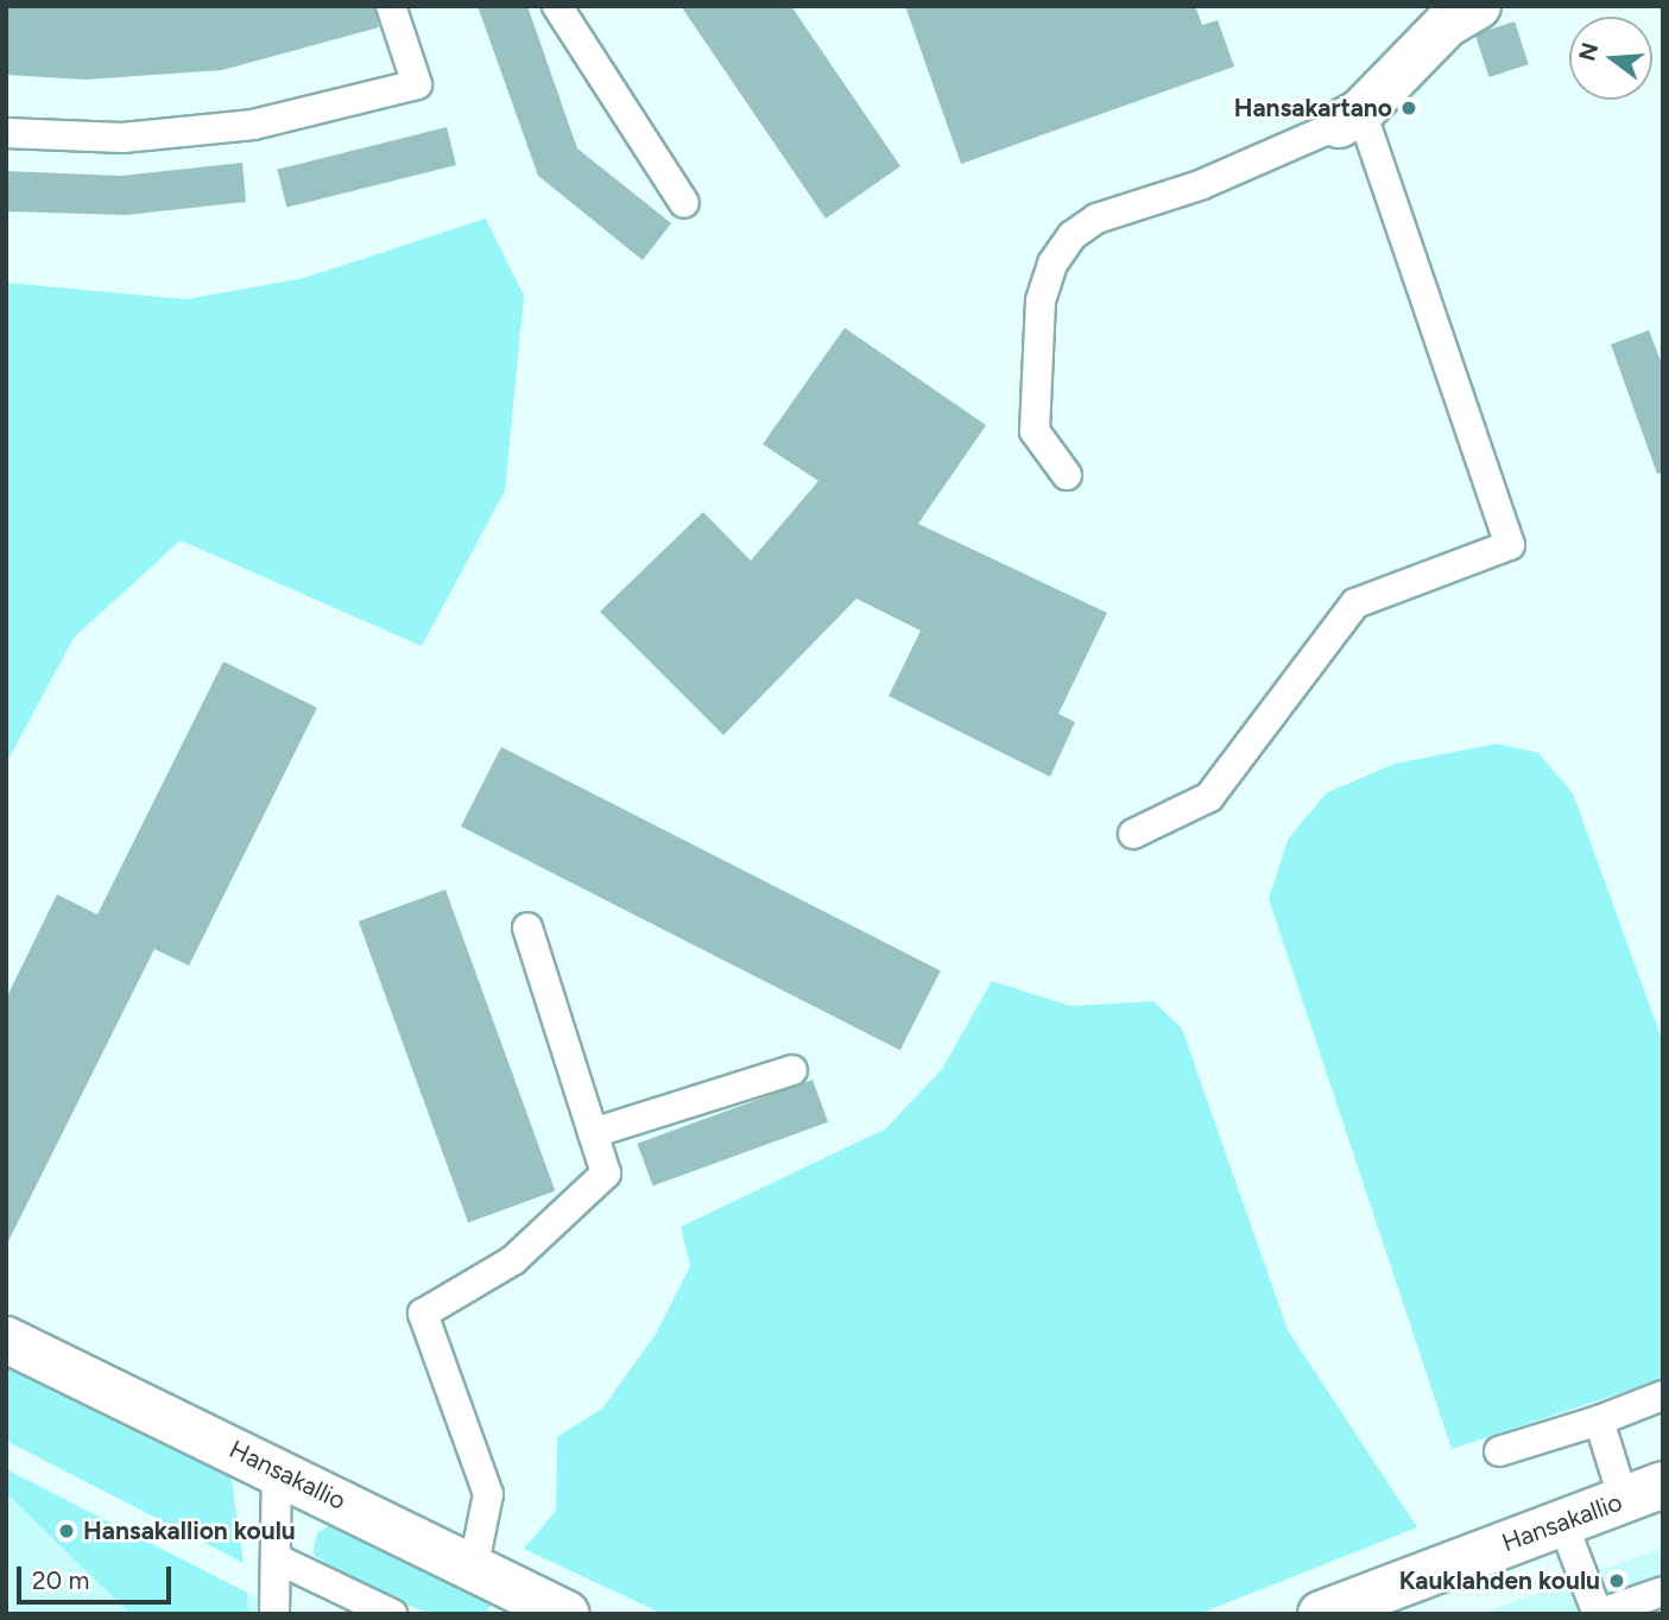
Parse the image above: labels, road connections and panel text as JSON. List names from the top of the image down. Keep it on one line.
{"streets":{"street":["Hansakallio"]},"places":["Hansakartano","Hansakallion koulu","Kauklahden koulu"],"scale_bar":"20 m","north":"left"}
